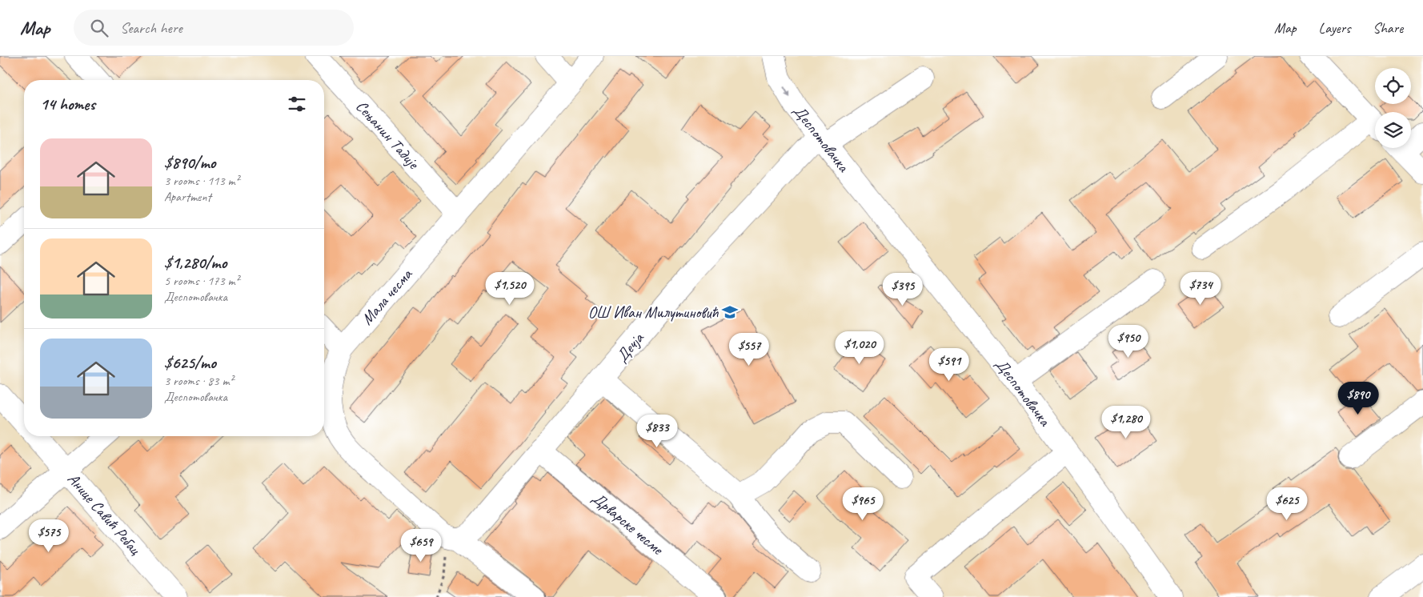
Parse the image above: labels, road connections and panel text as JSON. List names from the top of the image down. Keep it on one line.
{"streets":{"street":["Сењанин Тадије","Деспотовачка","Мала чесма","Дечја","Анице Савић Ребац","Дрварске чесме"]},"crossings":[["Сењанин Тадије","Мала чесма"],["Деспотовачка","Дечја"],["Мала чесма","Дечја"],["Дечја","Дрварске чесме"]],"places":{"school or university":["ОШ Иван Милутиновић"]},"page":{"header":"Map","search":"Search here","nav":["Map","Layers","Share"],"heading":"14 homes","list":[{"name":"$890/mo","note":"3 rooms · 113 m² · Apartment"},{"name":"$1,280/mo","note":"5 rooms · 173 m² · Деспотовачка"},{"name":"$625/mo","note":"3 rooms · 83 m² · Деспотовачка"}],"price":["$1,520","$734","$395","$950","$1,020","$557","$591","$890","$1,280","$833","$965","$625","$575","$659"]}}
